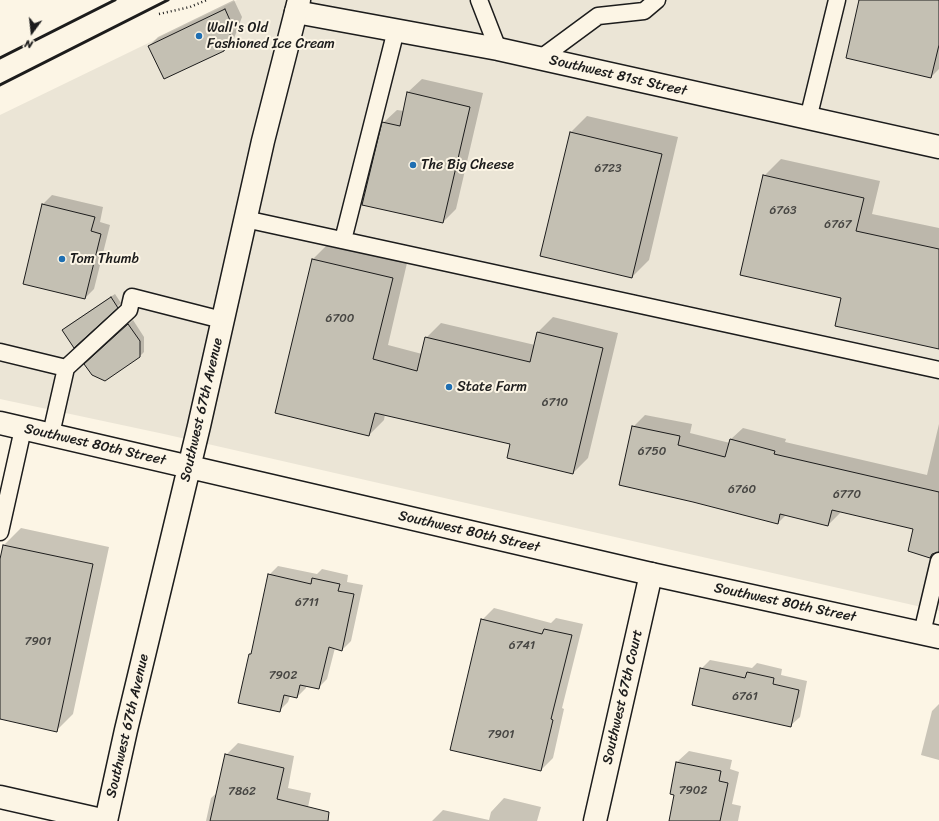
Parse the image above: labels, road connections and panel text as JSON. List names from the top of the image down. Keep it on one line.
{"streets":{"street":["Southwest 81st Street","Southwest 67th Avenue","Southwest 80th Street","Southwest 67th Court"]},"crossings":[["Southwest 81st Street","Southwest 67th Avenue"],["Southwest 67th Avenue","Southwest 80th Street"],["Southwest 80th Street","Southwest 67th Court"]],"places":["Wall's Old Fashioned Ice Cream","The Big Cheese","Tom Thumb","State Farm"],"house_numbers":["6723","6763","6767","6700","6710","6750","6760","6770","6711","7901","6741","7902","6761","7901","7902","7862"],"north":"bottom"}
